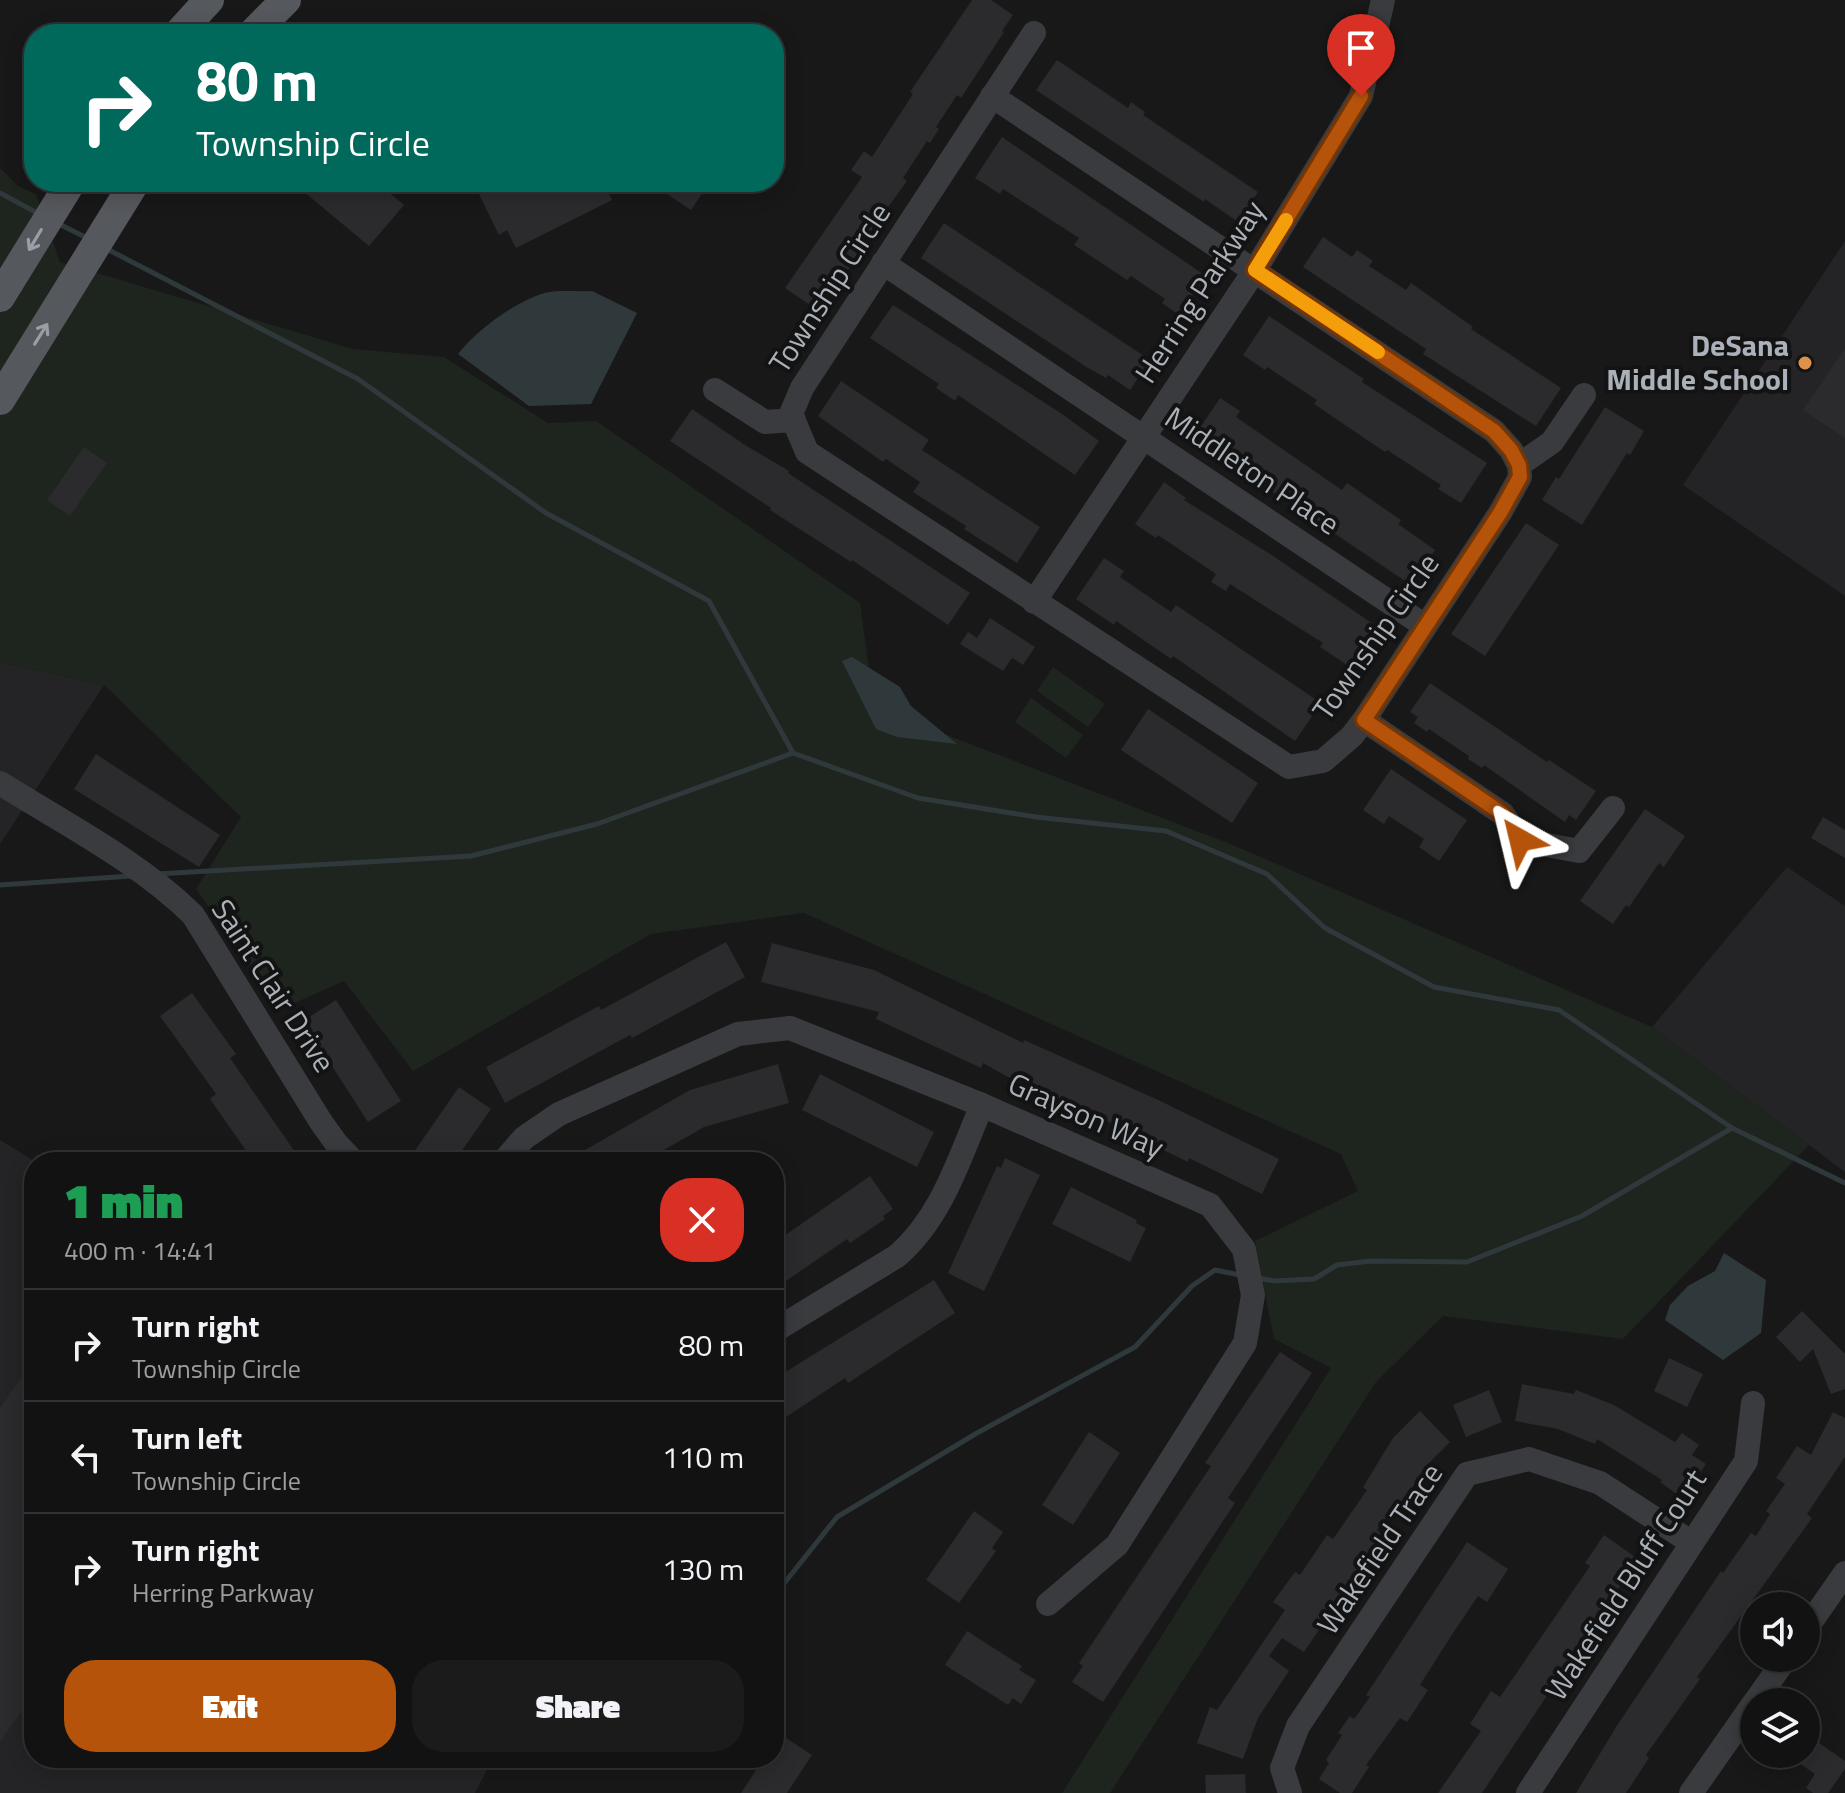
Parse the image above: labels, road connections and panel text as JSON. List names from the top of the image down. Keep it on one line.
{"streets":{"street":["Township Circle","Herring Parkway","Middleton Place","Saint Clair Drive","Grayson Way","Wakefield Trace","Wakefield Bluff Court"]},"crossings":[["Township Circle","Herring Parkway"],["Township Circle","Middleton Place"],["Herring Parkway","Middleton Place"],["Wakefield Trace","Wakefield Bluff Court"]],"places":["DeSana Middle School"],"page":{"turn":["80 m","Township Circle"],"heading":["1 min","400 m · 14:41"],"list":[{"name":"Turn right","note":"Township Circle","value":"80 m"},{"name":"Turn left","note":"Township Circle","value":"110 m"},{"name":"Turn right","note":"Herring Parkway","value":"130 m"}],"buttons":["Exit","Share"]}}
